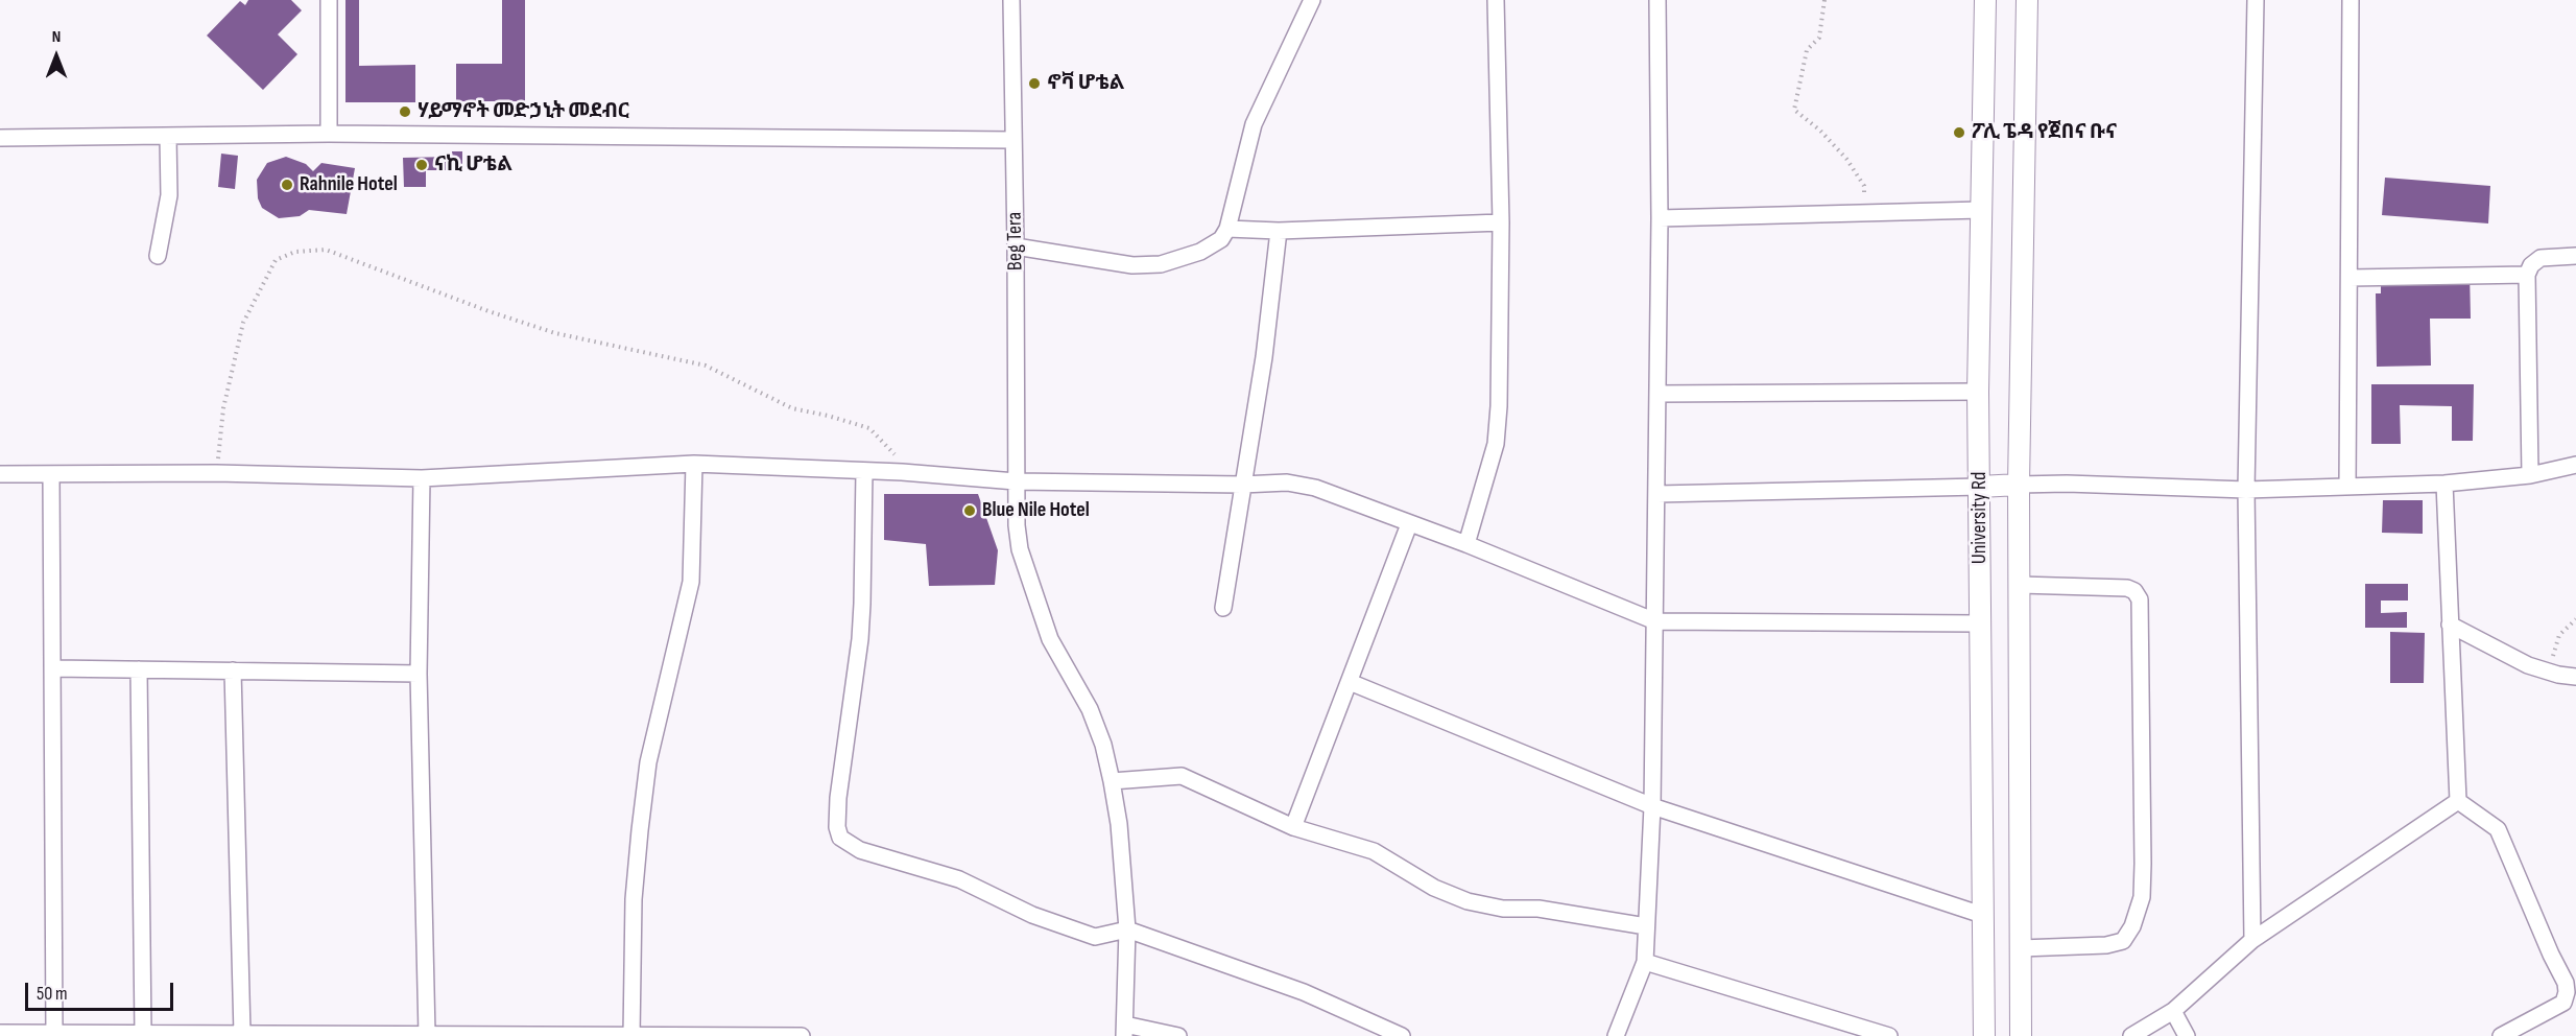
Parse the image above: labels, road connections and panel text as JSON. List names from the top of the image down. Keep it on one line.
{"streets":{"street":["Beg Tera","University Rd"]},"places":["ኖቫ ሆቴል","ሃይማኖት መድኃኒት መደብር","ፖሊ ፔዳ የጀበና ቡና","ናኪ ሆቴል","Rahnile Hotel","Blue Nile Hotel"],"scale_bar":"50 m","north":"top"}
